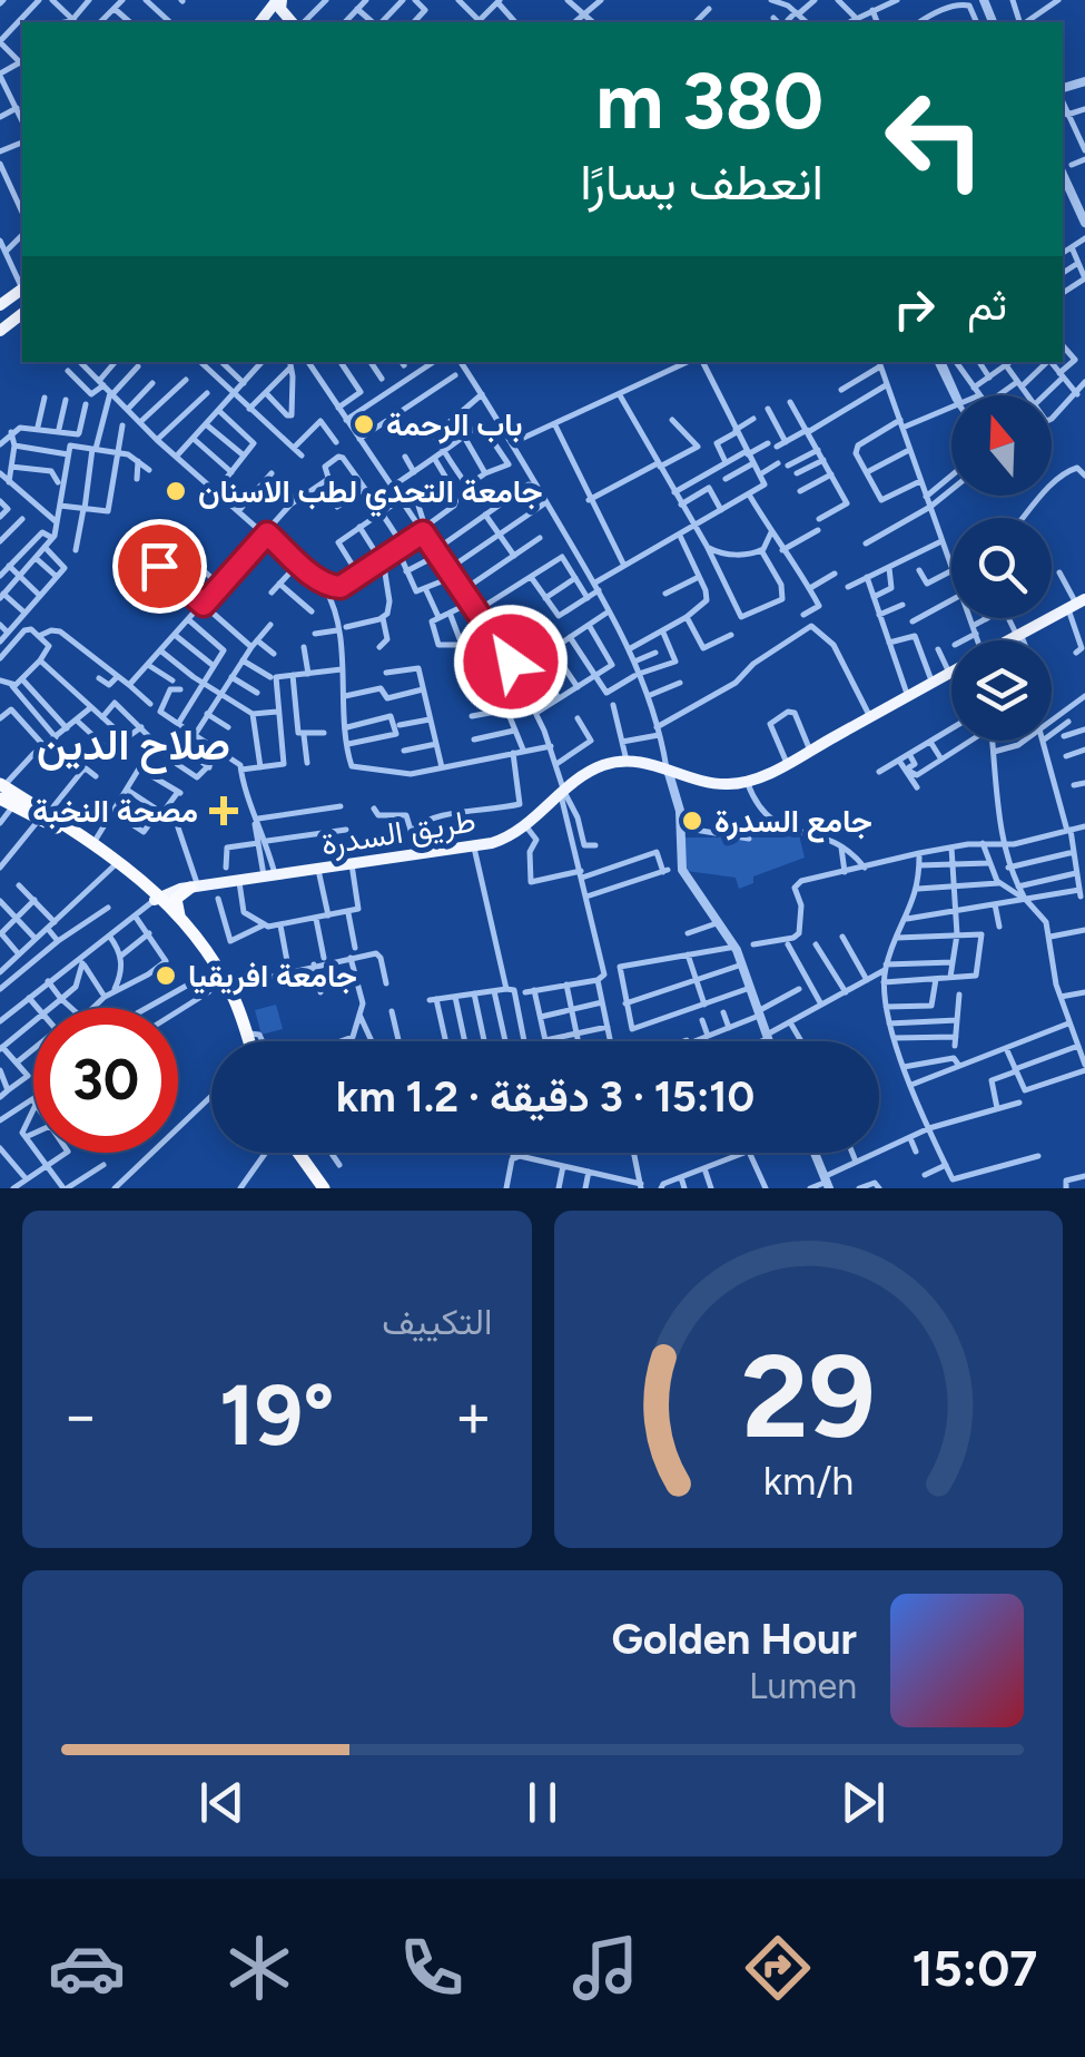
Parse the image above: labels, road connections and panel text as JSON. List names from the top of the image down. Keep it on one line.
{"streets":{"main road":["طريق السدرة"]},"districts":["صلاح الدين"],"places":{"other":["باب الرحمة","جامعة التحدي لطب الاسنان","جامع السدرة","جامعة افريقيا"],"health":["مصحة النخبة"]},"north":"top","page":{"turn":["380 m","انعطف يسارًا"],"then":"ثم","limit":"30","trip":"15:10 · 3 دقيقة · 1.2 km","tile":"التكييف","heat":["−","19°","+"],"song":["Golden Hour","Lumen"],"tabs":"15:07","gauge":["29","km/h"]}}
